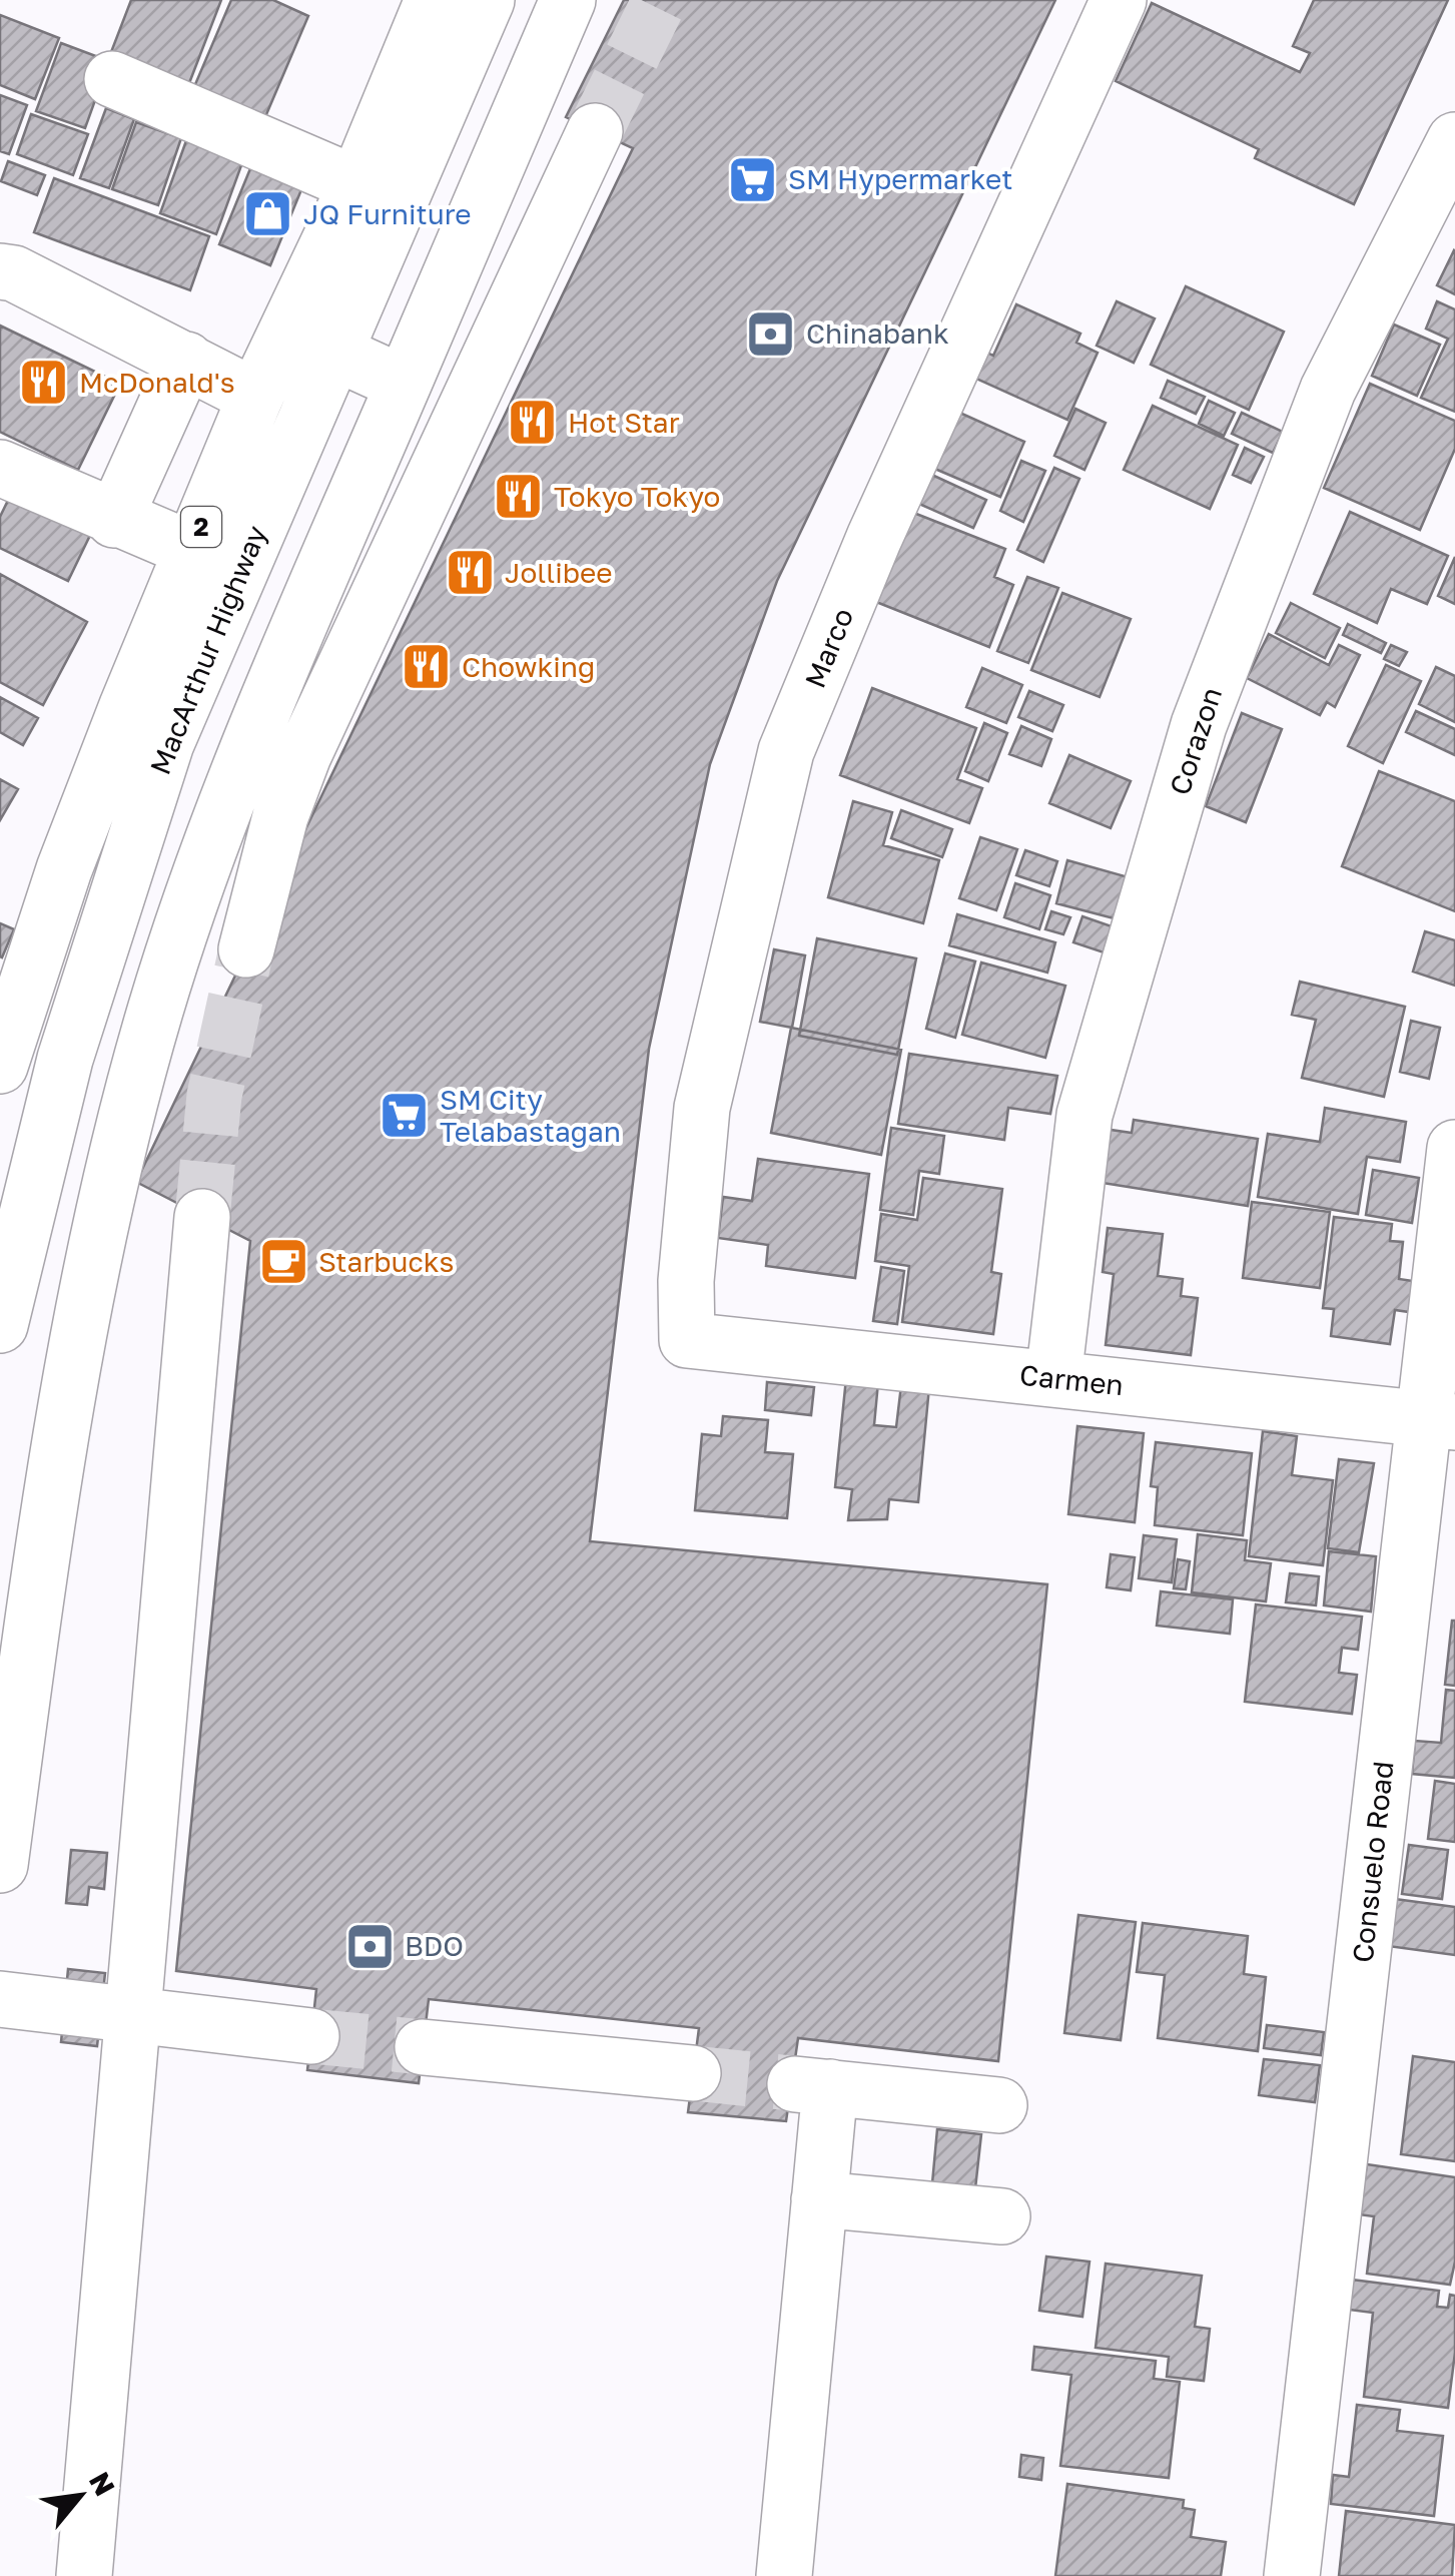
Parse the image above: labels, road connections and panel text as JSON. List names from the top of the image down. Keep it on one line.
{"streets":{"main road":["2","Marco","MacArthur Highway","Corazon","Carmen","Consuelo Road"]},"crossings":[["Marco","Carmen"],["Corazon","Carmen"],["Carmen","Consuelo Road"]],"places":{"supermarket":["SM Hypermarket","SM City Telabastagan"],"shop":["JQ Furniture"],"bank":["Chinabank","BDO"],"restaurant":["McDonald's","Hot Star","Tokyo Tokyo","Jollibee","Chowking"],"cafe":["Starbucks"]},"north":"top right"}
